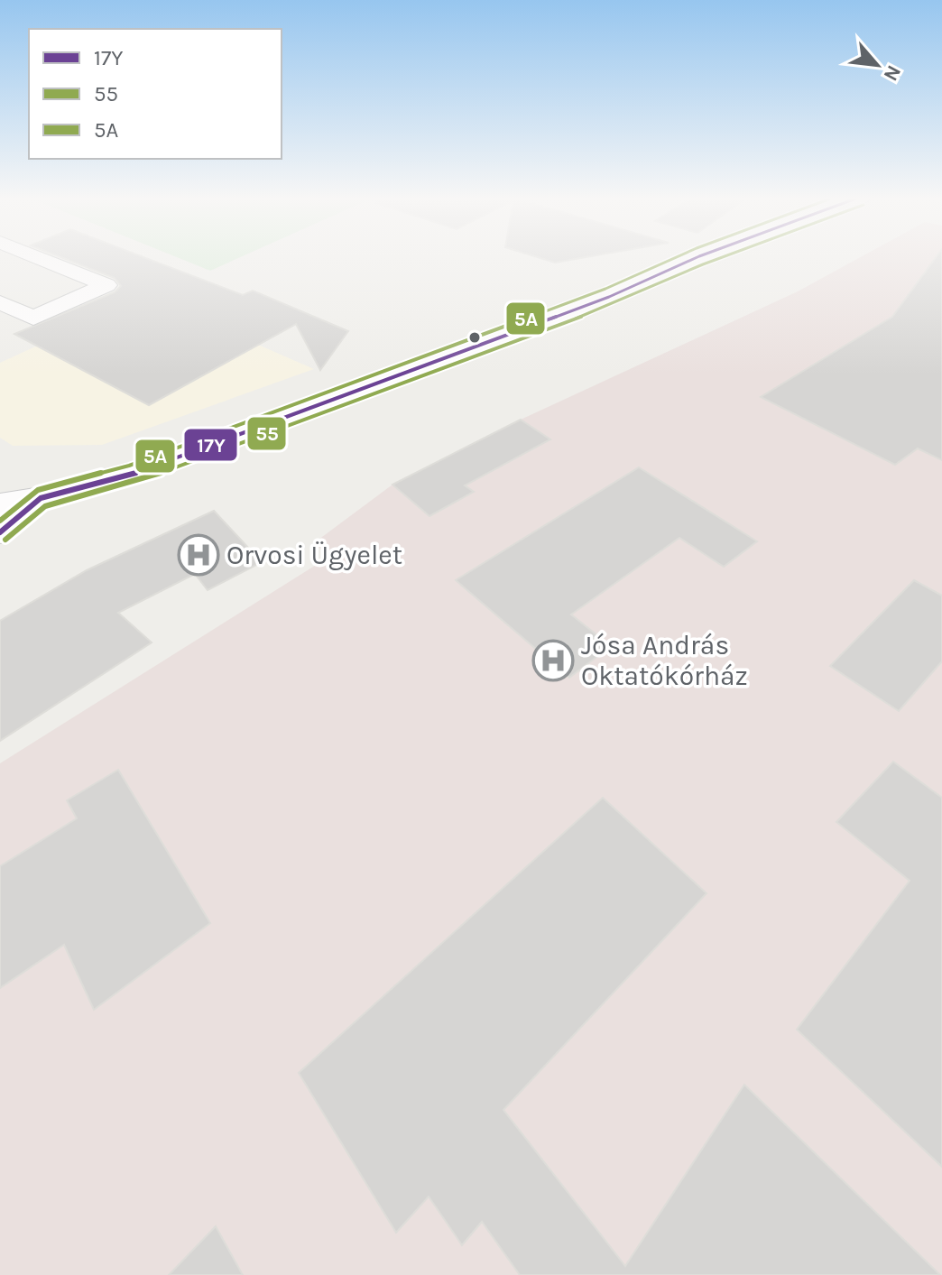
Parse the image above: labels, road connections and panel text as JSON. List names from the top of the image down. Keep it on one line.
{"places":{"hospital":["Orvosi Ügyelet","Jósa András Oktatókórház"]},"lines":["transit line 17Y","transit line 55","transit line 5A"],"legend":["17Y","55","5A"],"north":"bottom right"}
